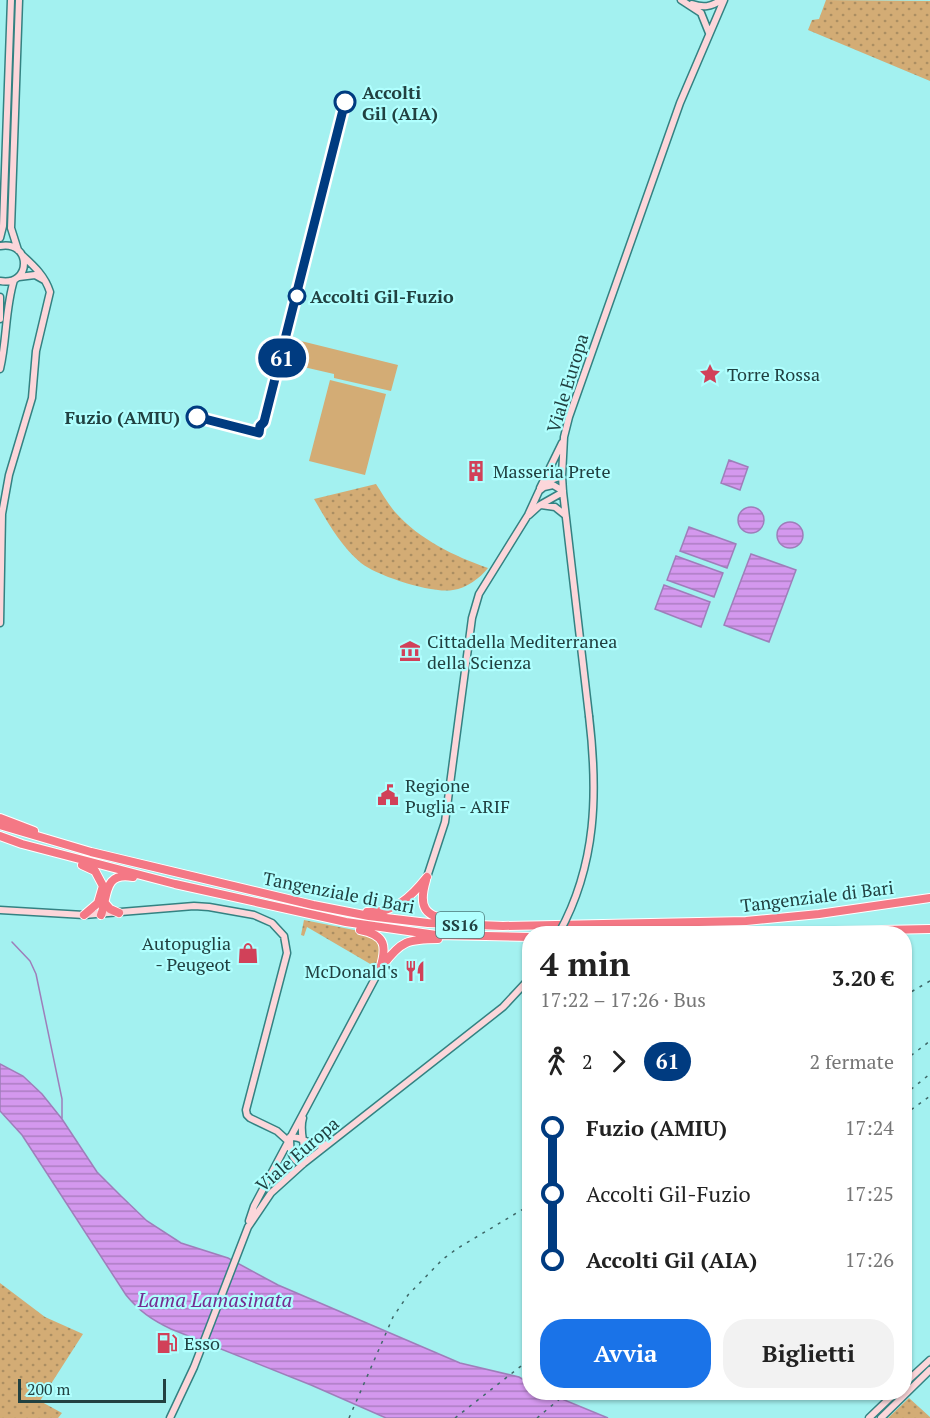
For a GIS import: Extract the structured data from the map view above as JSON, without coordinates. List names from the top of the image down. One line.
{"streets":{"highway":["Tangenziale di Bari","SS16"],"main road":["Viale Europa"]},"water":["Lama Lamasinata"],"places":{"other":["Accolti Gil (AIA)","Accolti Gil-Fuzio","Fuzio (AMIU)"],"place":["Torre Rossa"],"building":["Masseria Prete"],"museum":["Cittadella Mediterranea della Scienza"],"public building":["Regione Puglia - ARIF"],"shop":["Autopuglia - Peugeot"],"restaurant":["McDonald's"],"fuel station":["Esso"]},"lines":["bus line 61"],"scale_bar":"200 m","page":{"on_map":"61","heading":["4 min","17:22 – 17:26 · Bus","3.20 €"],"legs":["2","61","2 fermate"],"list":[{"name":"Fuzio (AMIU)","value":"17:24"},{"name":"Accolti Gil-Fuzio","value":"17:25"},{"name":"Accolti Gil (AIA)","value":"17:26"}],"buttons":["Avvia","Biglietti"],"scale":"200 m"}}
